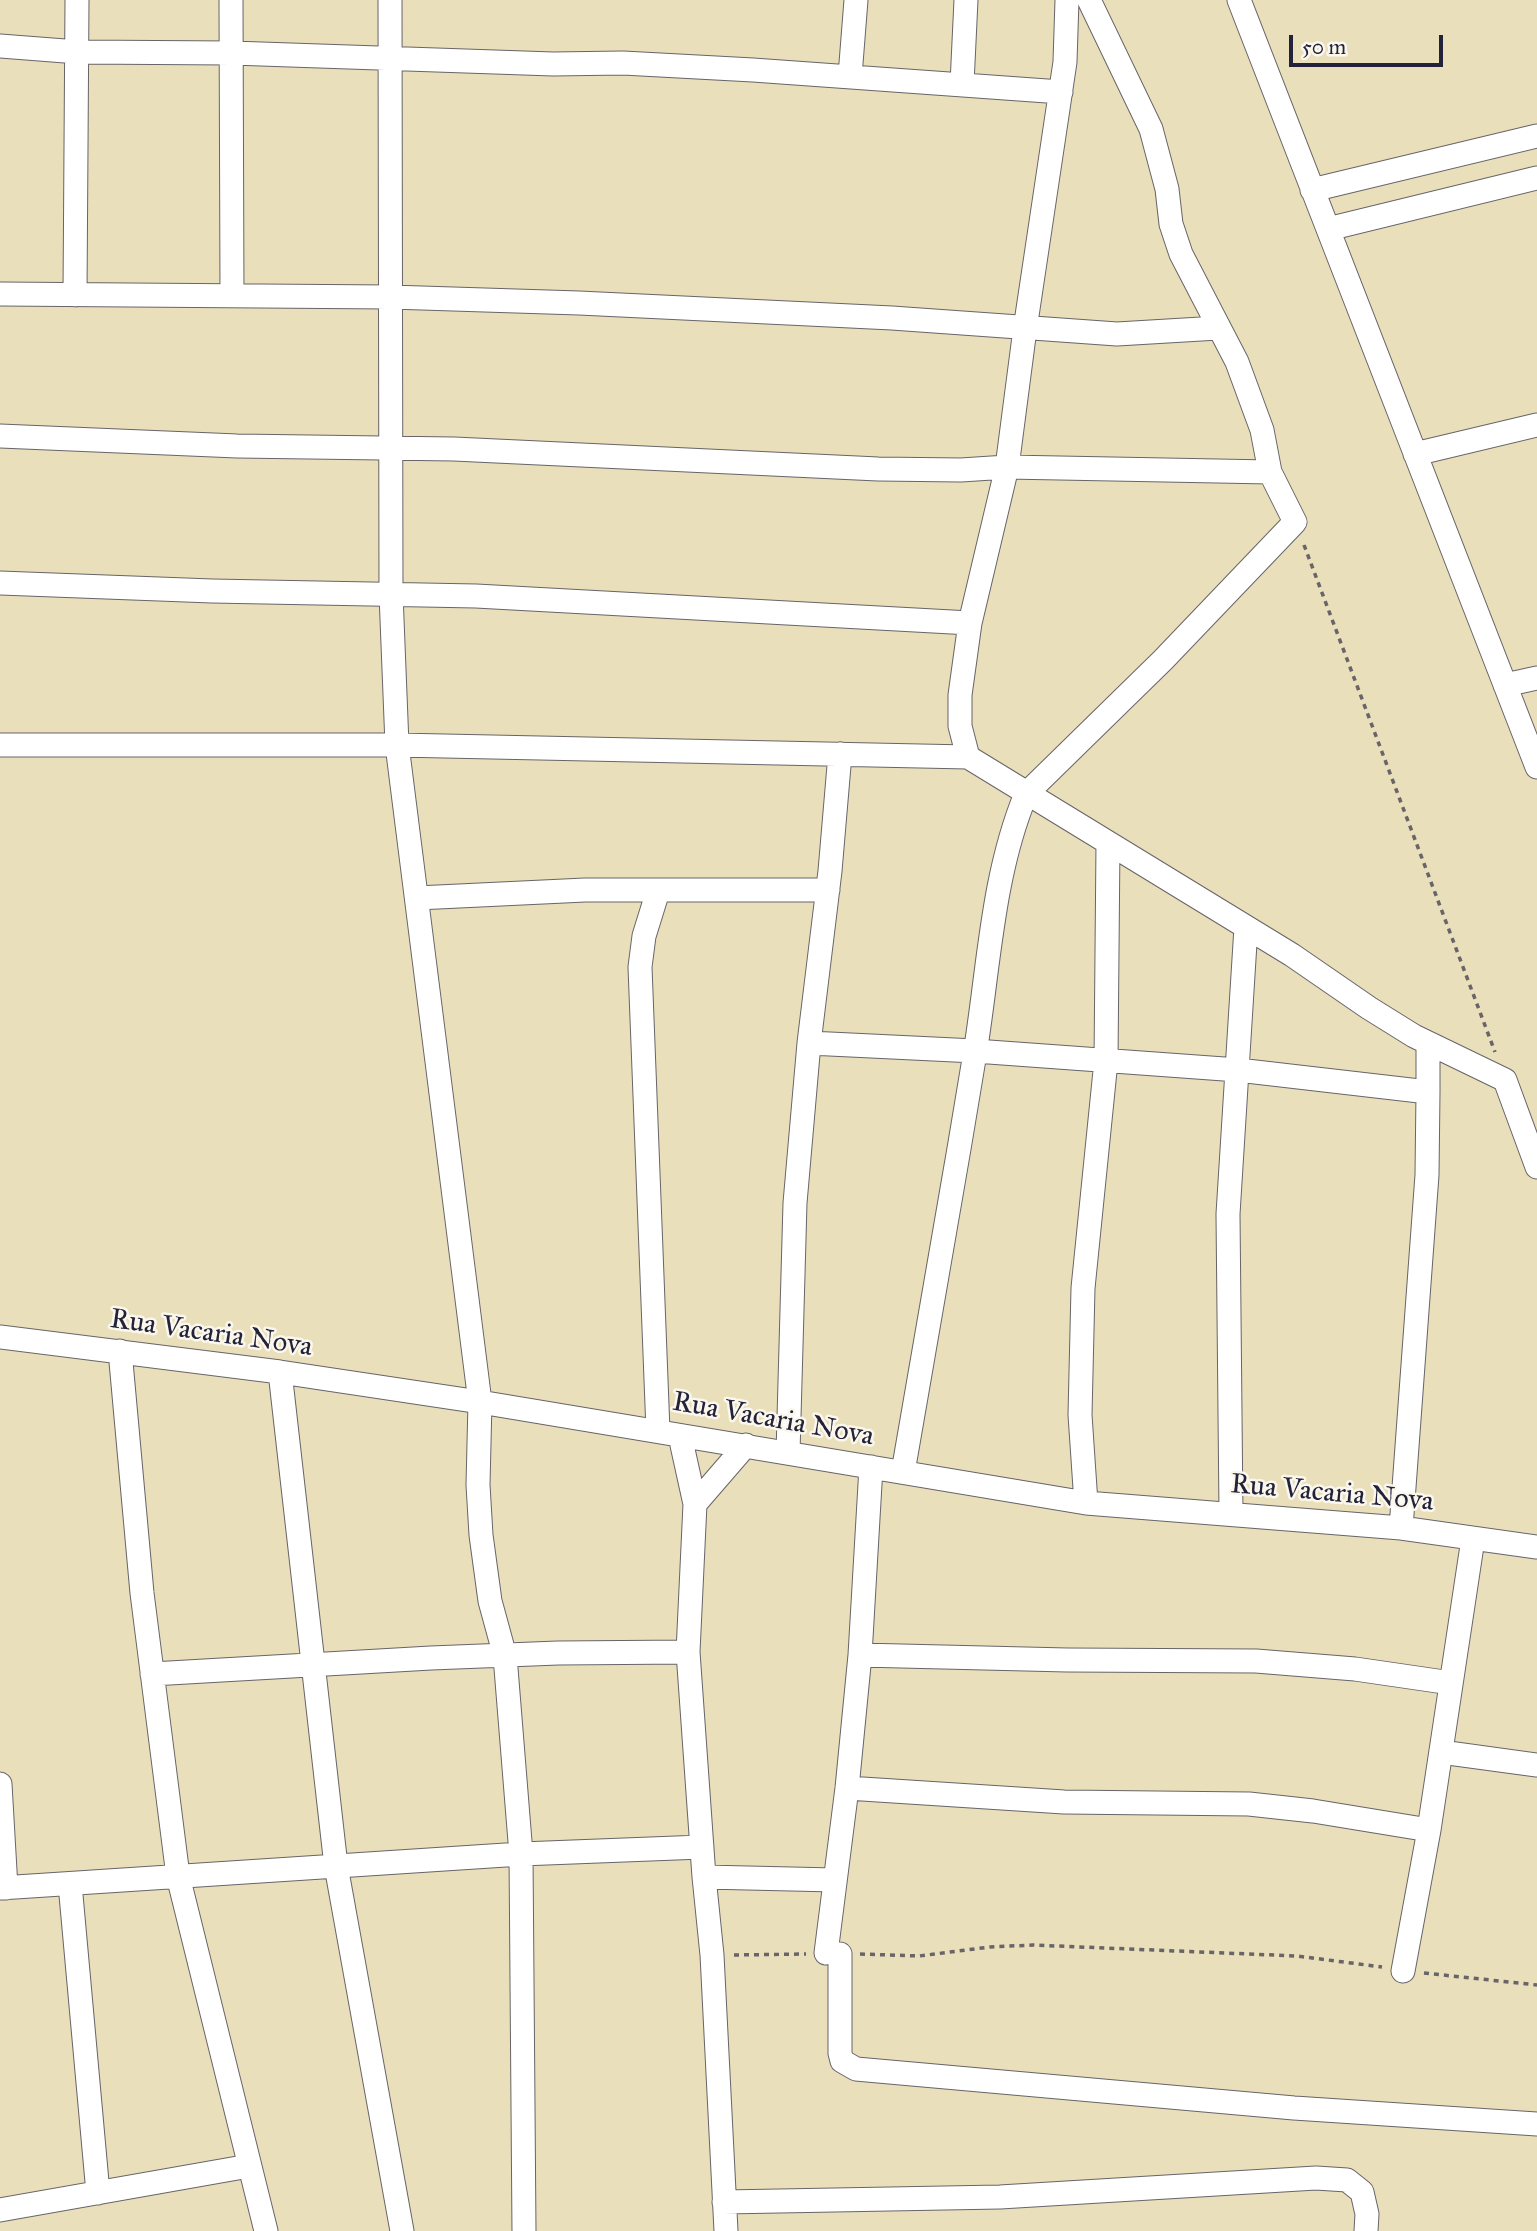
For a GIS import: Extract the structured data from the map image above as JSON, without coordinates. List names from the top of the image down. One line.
{"streets":{"street":["Rua Vacaria Nova"]},"scale_bar":"50 m"}
